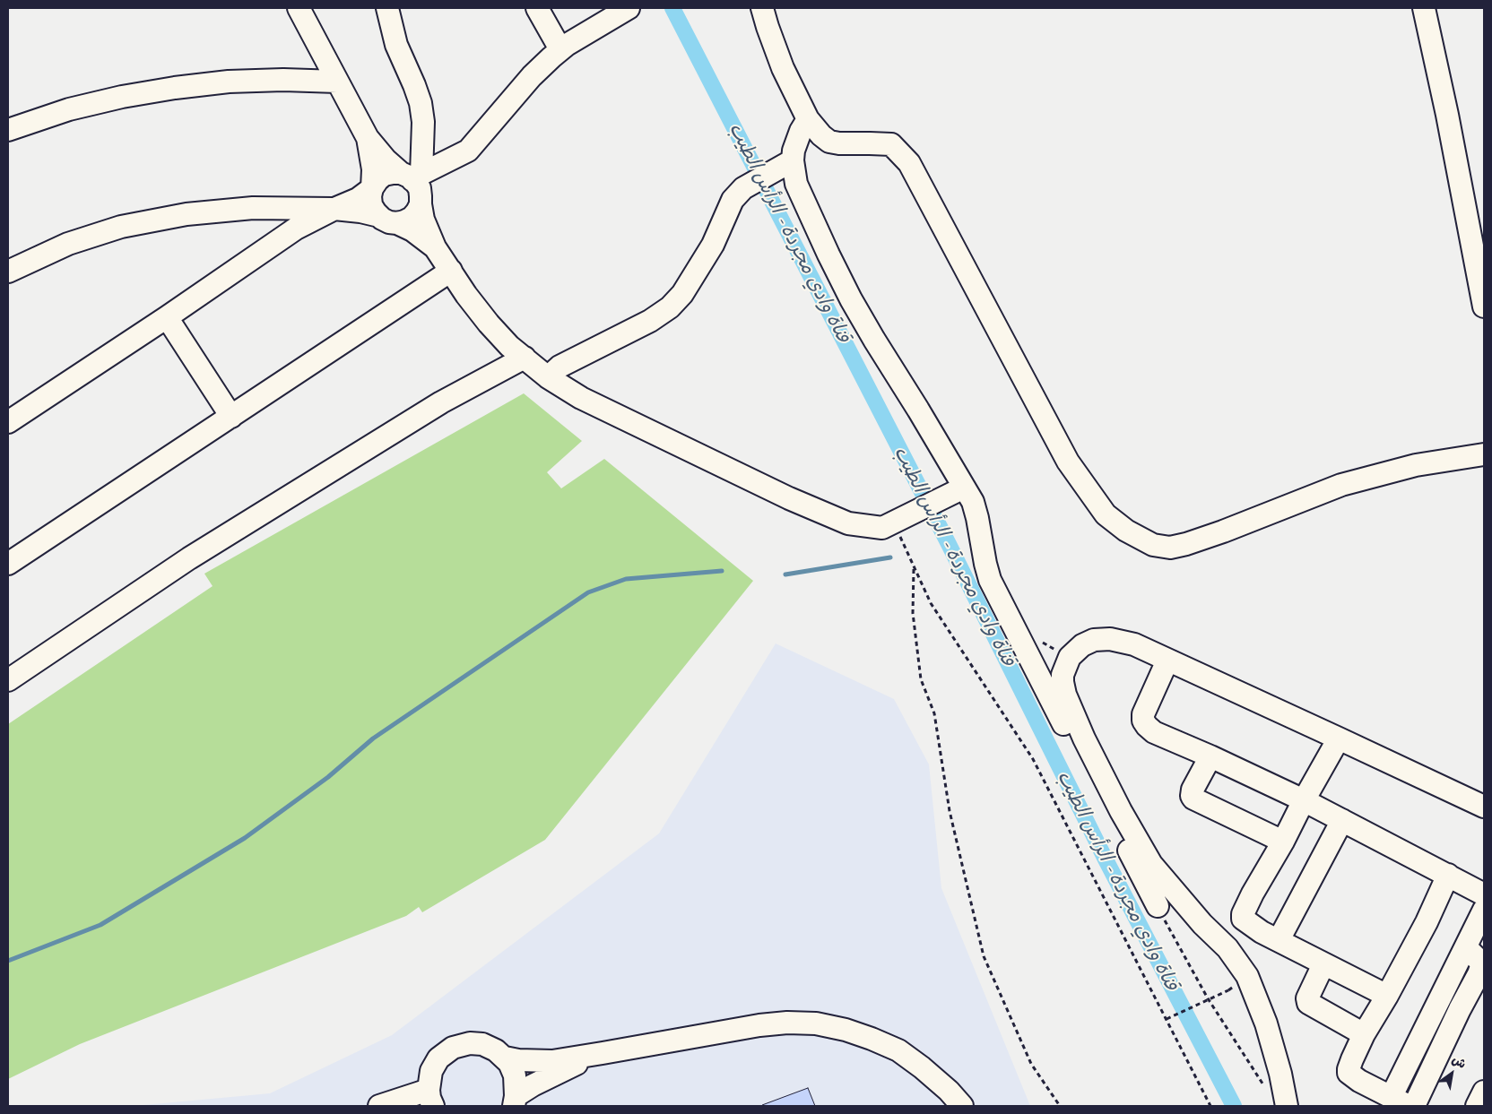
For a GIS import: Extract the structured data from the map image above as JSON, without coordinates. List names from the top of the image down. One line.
{"water":["قناة وادي مجردة - الرأس الطيب"],"north":"top right"}
